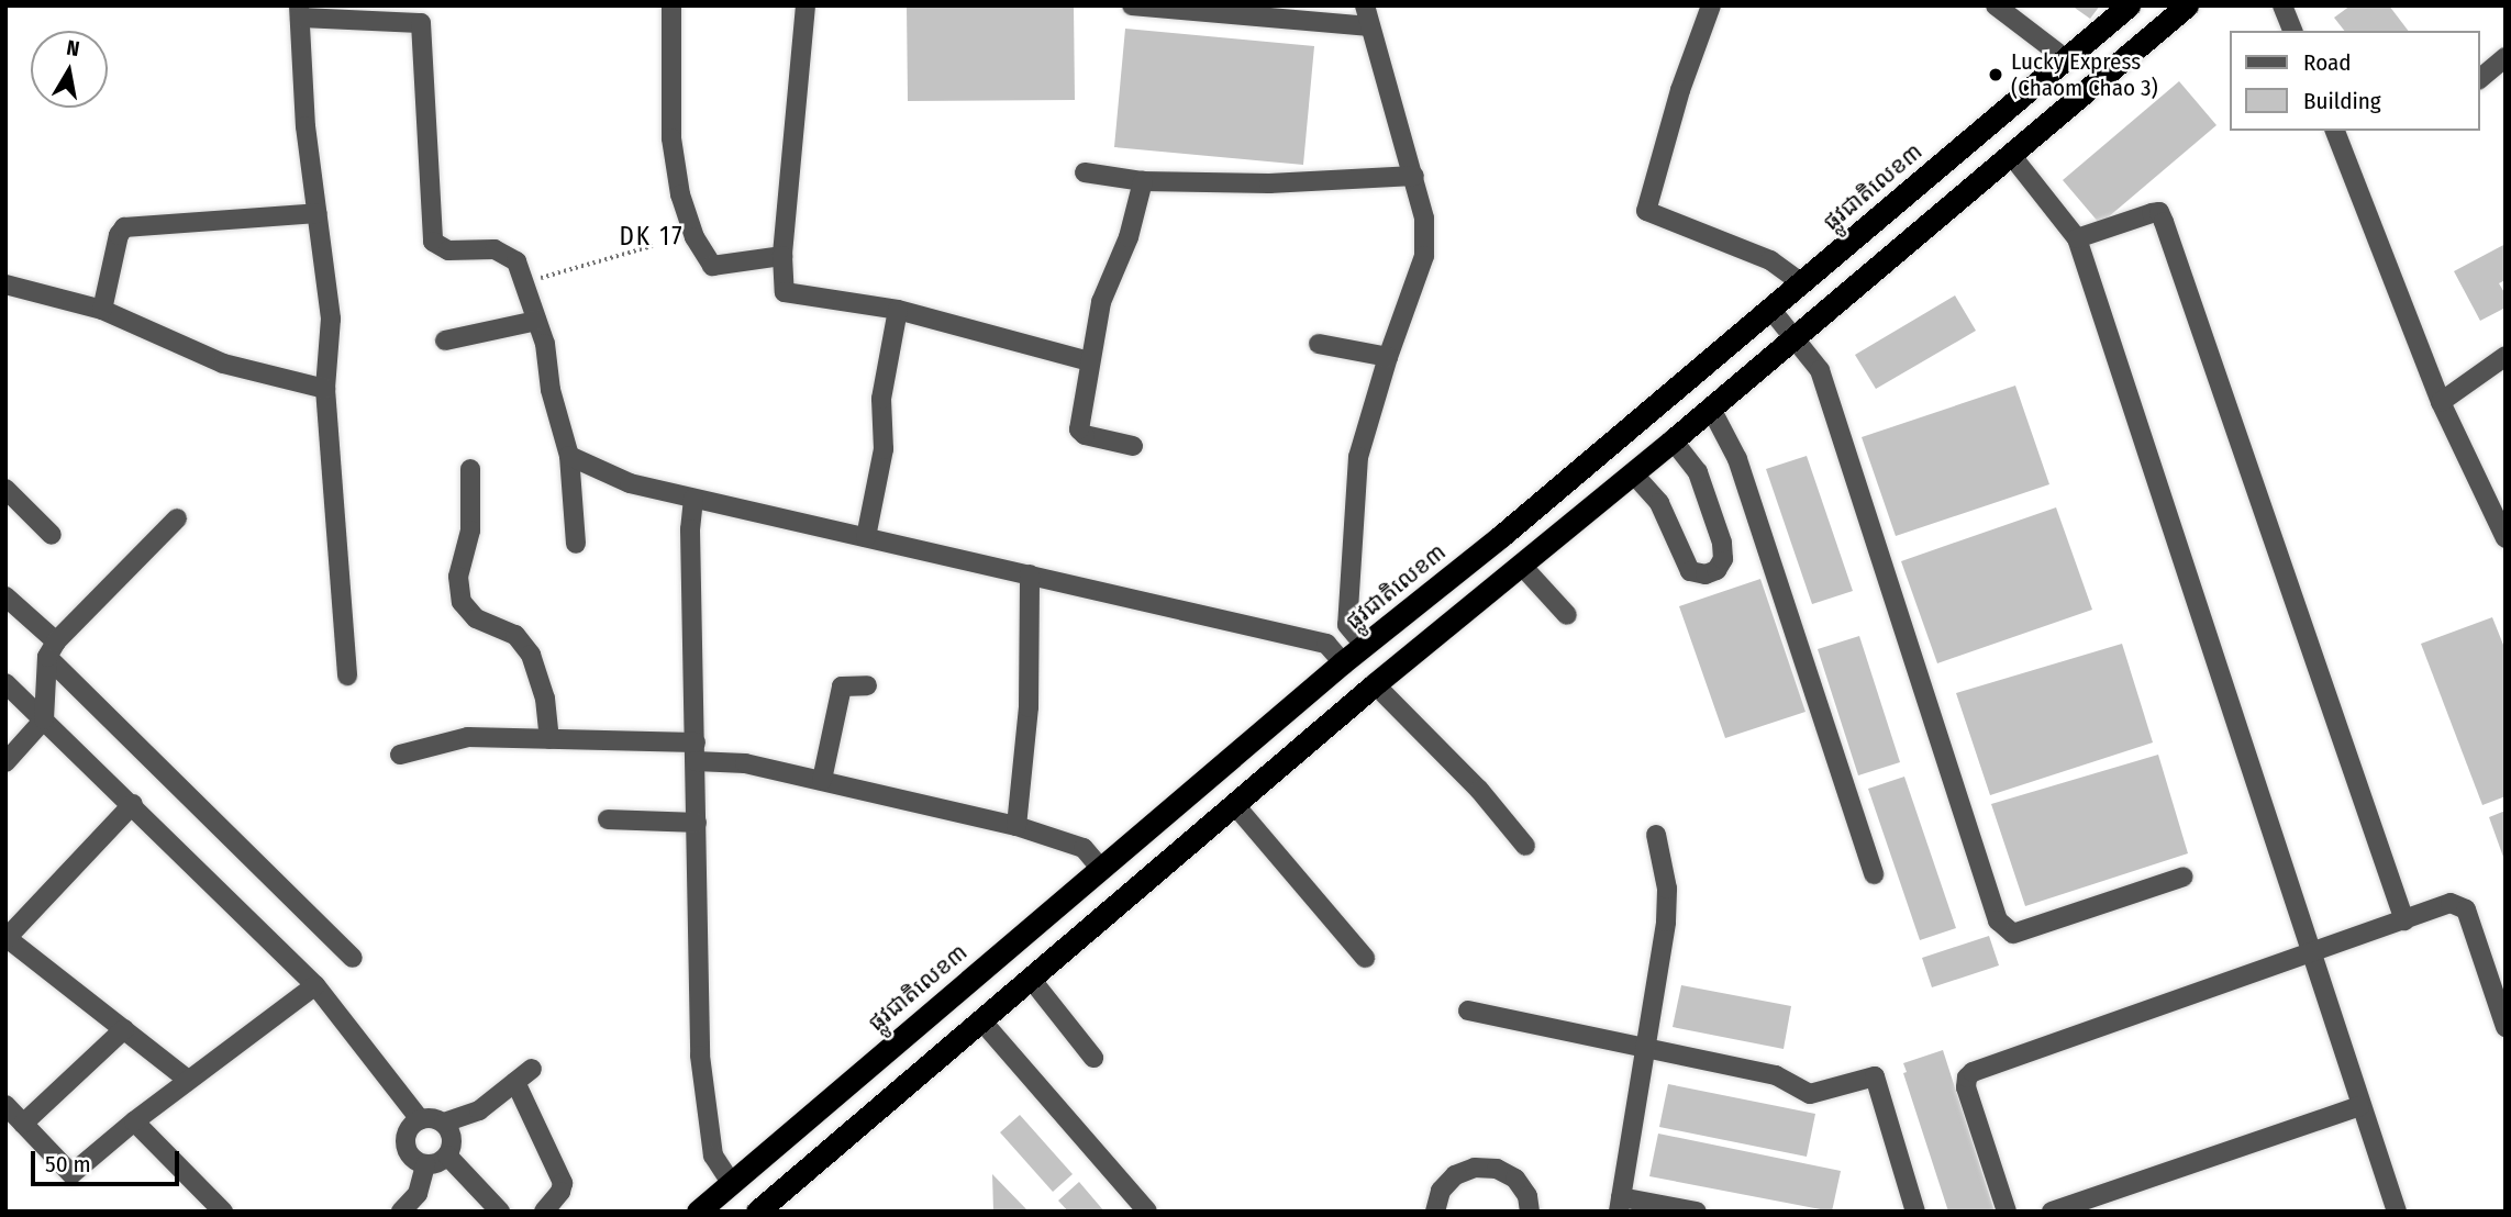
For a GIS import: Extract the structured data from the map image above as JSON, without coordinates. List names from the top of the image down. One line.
{"streets":{"highway":["ផ្លូវជាតិលេខ៣"]},"districts":["DK 17"],"places":["Lucky Express (Chaom Chao 3)"],"legend":["Road","Building"],"scale_bar":"50 m","north":"top"}
